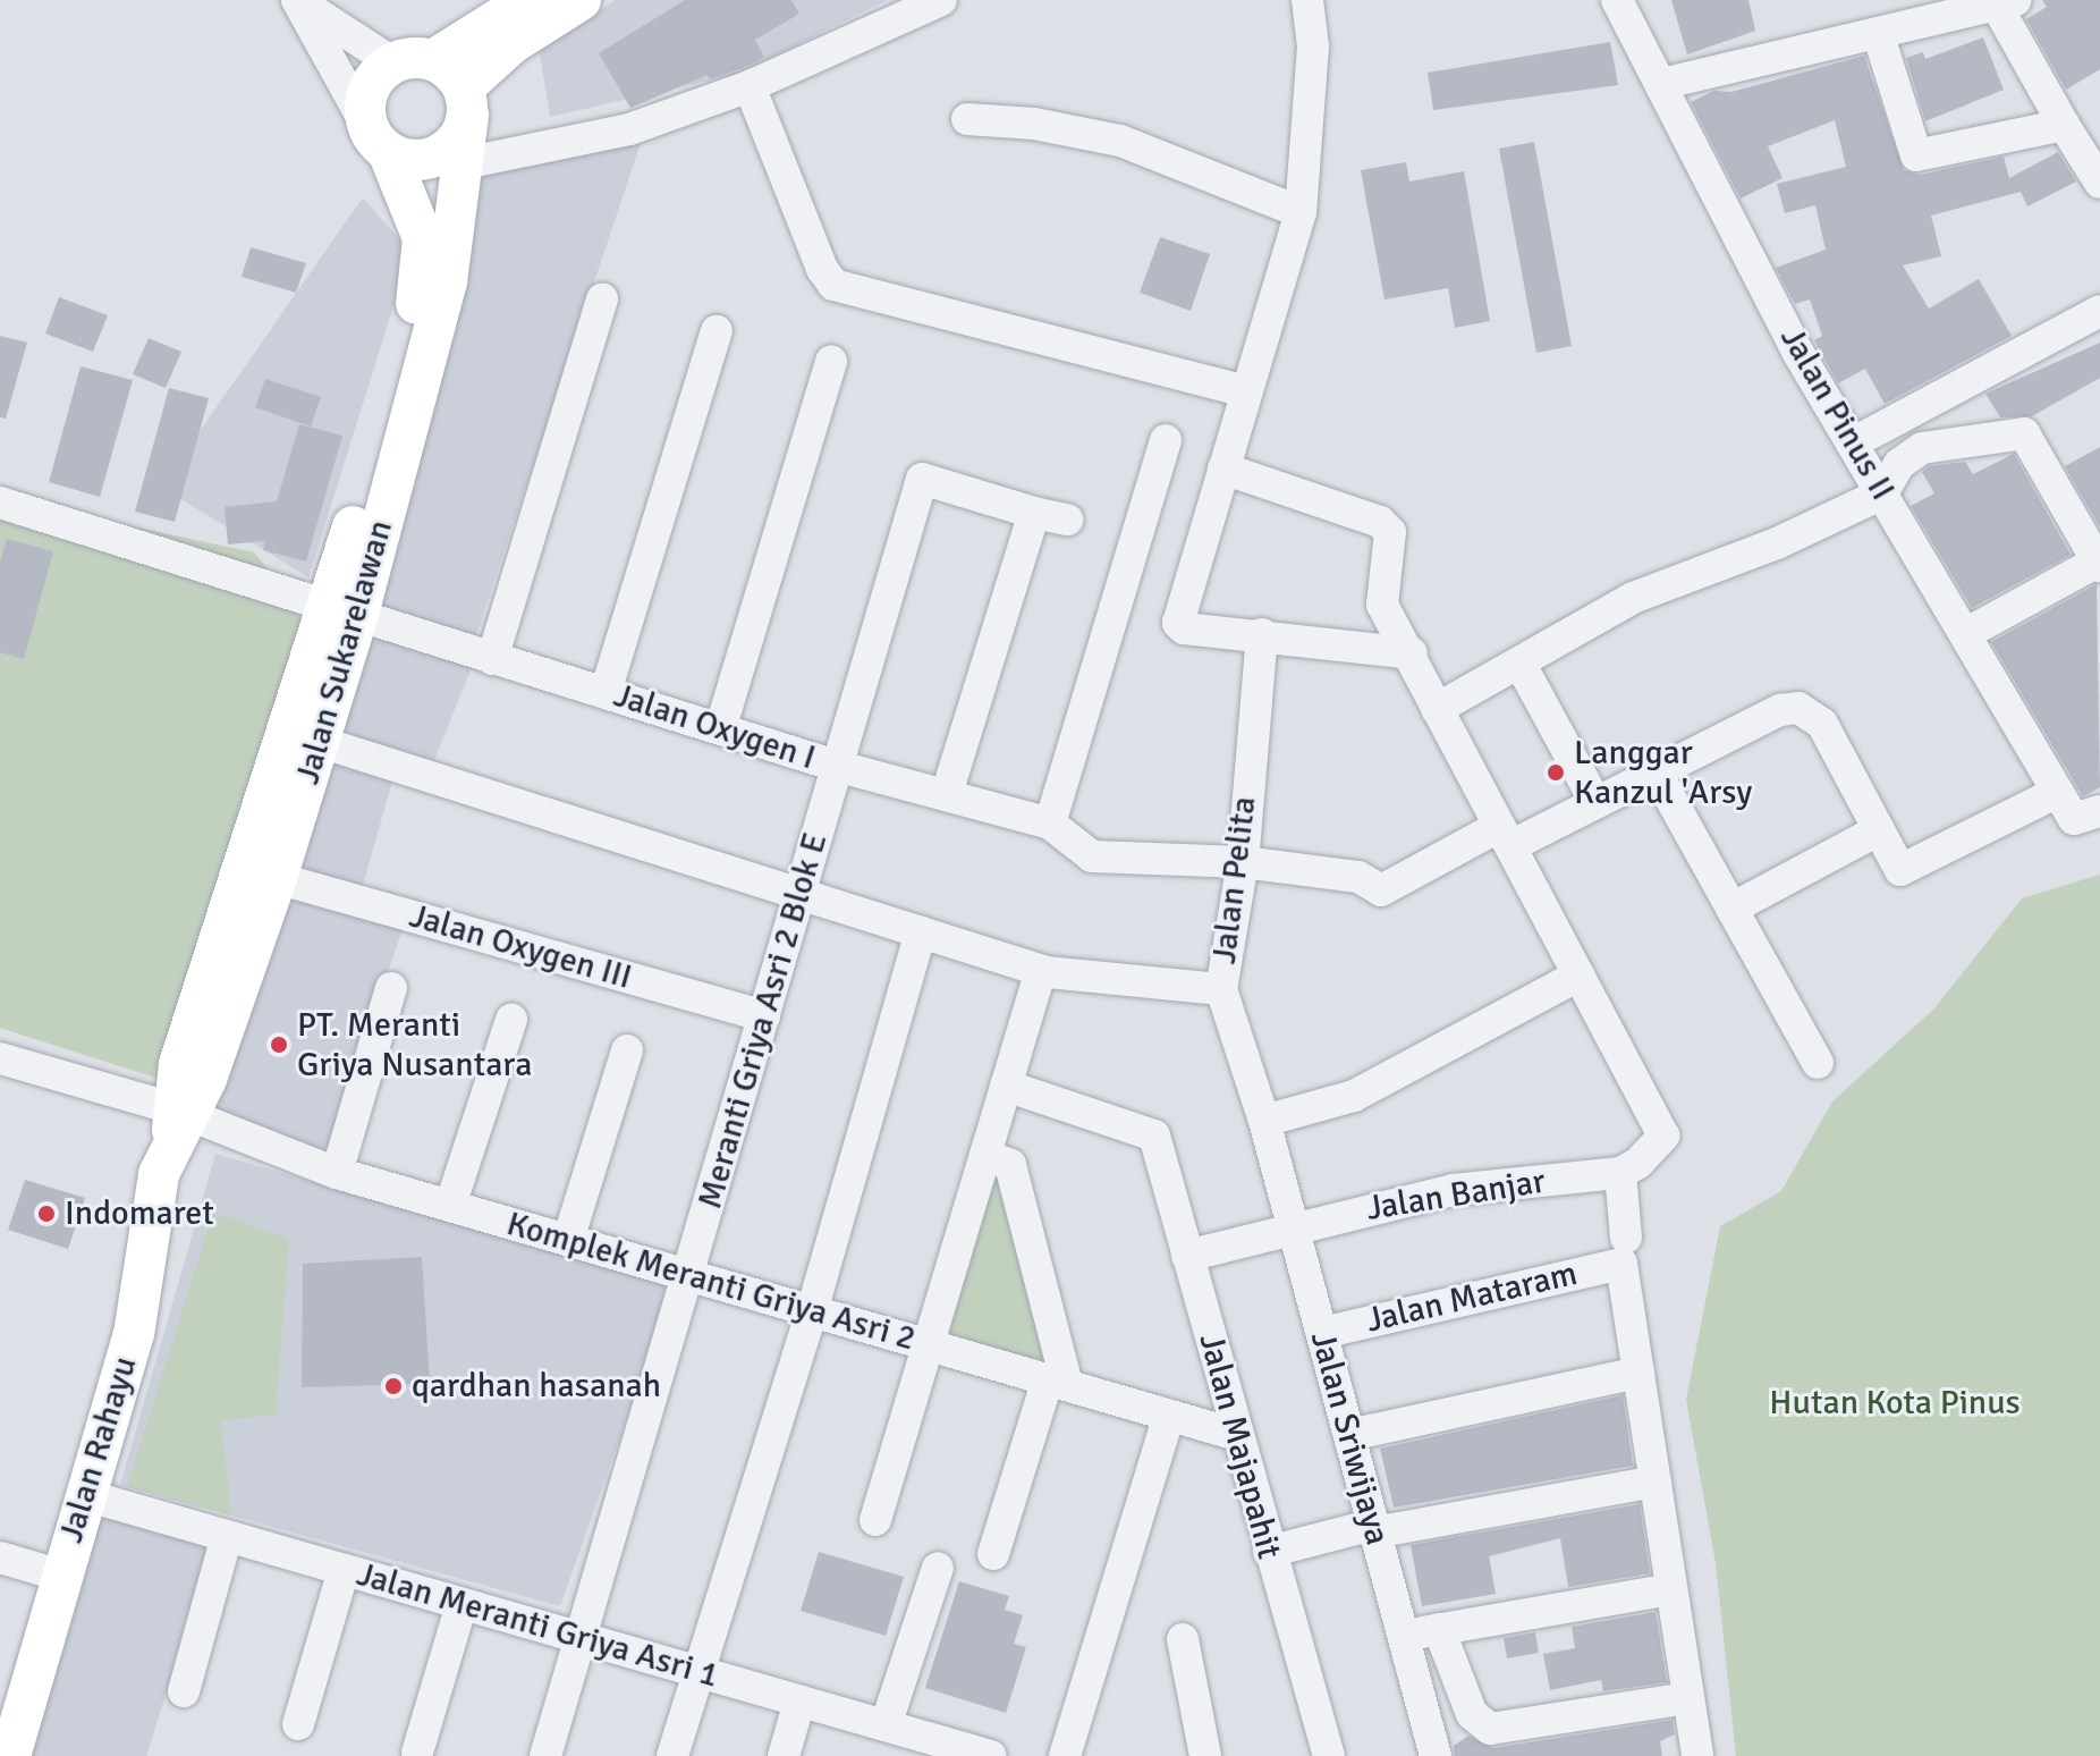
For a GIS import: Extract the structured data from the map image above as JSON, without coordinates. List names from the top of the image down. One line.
{"streets":{"main road":["Jalan Sukarelawan","Jalan Rahayu"],"street":["Jalan Pinus II","Jalan Oxygen I","Jalan Pelita","Jalan Oxygen III","Meranti Griya Asri 2 Blok E","Jalan Banjar","Komplek Meranti Griya Asri 2","Jalan Mataram","Jalan Sriwijaya","Jalan Majapahit","Jalan Meranti Griya Asri 1"]},"crossings":[["Jalan Sukarelawan","Jalan Oxygen I"],["Jalan Sukarelawan","Jalan Oxygen III"],["Jalan Sukarelawan","Komplek Meranti Griya Asri 2"],["Jalan Sukarelawan","Jalan Rahayu"],["Jalan Oxygen I","Jalan Pelita"],["Jalan Oxygen I","Meranti Griya Asri 2 Blok E"],["Jalan Pelita","Jalan Sriwijaya"],["Jalan Oxygen III","Meranti Griya Asri 2 Blok E"],["Meranti Griya Asri 2 Blok E","Komplek Meranti Griya Asri 2"],["Meranti Griya Asri 2 Blok E","Jalan Meranti Griya Asri 1"],["Jalan Banjar","Jalan Sriwijaya"],["Jalan Banjar","Jalan Majapahit"],["Komplek Meranti Griya Asri 2","Jalan Majapahit"],["Komplek Meranti Griya Asri 2","Jalan Rahayu"],["Jalan Mataram","Jalan Sriwijaya"],["Jalan Rahayu","Jalan Meranti Griya Asri 1"]],"parks":["Hutan Kota Pinus"],"places":["Langgar Kanzul 'Arsy","PT. Meranti Griya Nusantara","Indomaret","qardhan hasanah"]}
